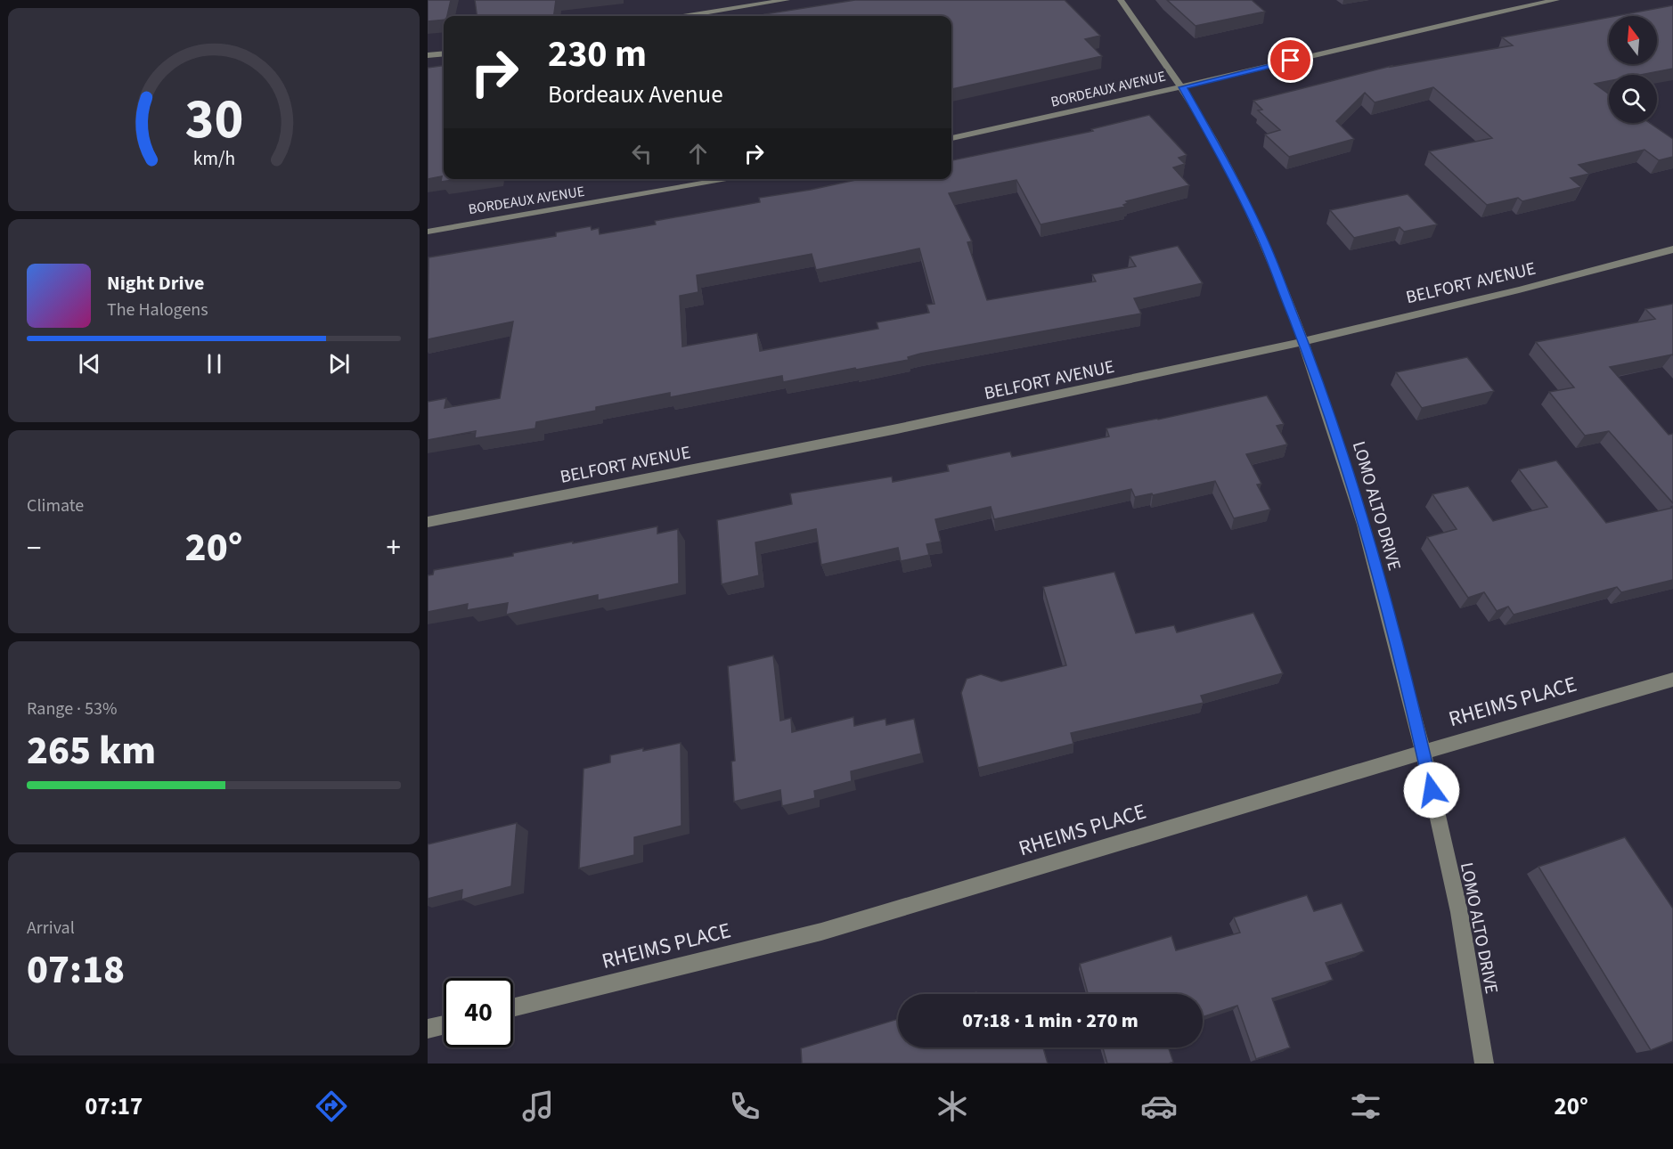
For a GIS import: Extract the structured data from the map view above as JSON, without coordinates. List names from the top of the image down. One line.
{"streets":{"street":["BORDEAUX AVENUE","BELFORT AVENUE","LOMO ALTO DRIVE","RHEIMS PLACE"]},"crossings":[["BORDEAUX AVENUE","LOMO ALTO DRIVE"],["BELFORT AVENUE","LOMO ALTO DRIVE"],["LOMO ALTO DRIVE","RHEIMS PLACE"]],"north":"top","page":{"turn":["230 m","Bordeaux Avenue"],"song":["Night Drive","The Halogens"],"tile":["Climate",["Range · 53%","265 km"],["Arrival","07:18"]],"heat":["−","20°","+"],"limit":"40","trip":"07:18 · 1 min · 270 m","tabs":["07:17","20°"],"gauge":["30","km/h"]}}
